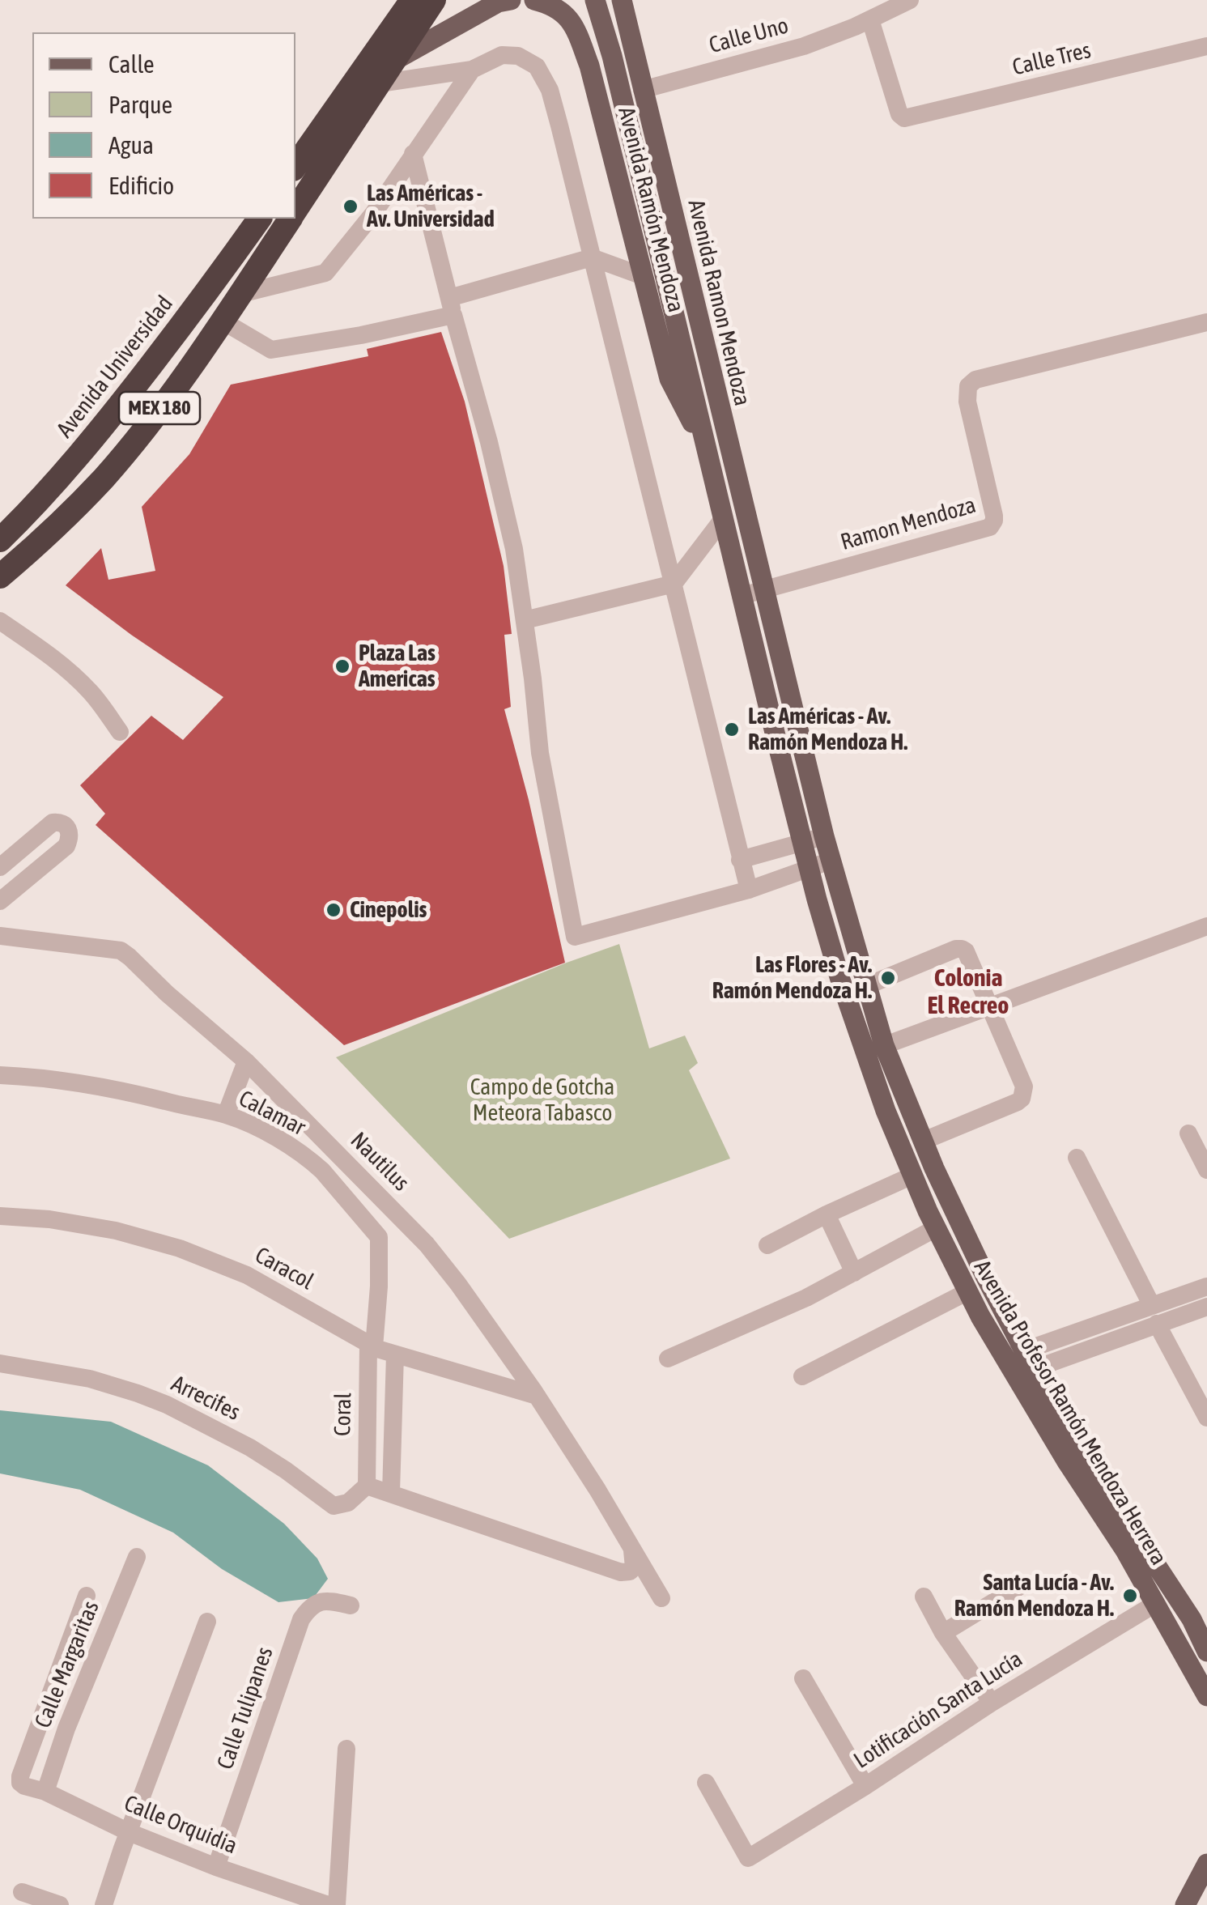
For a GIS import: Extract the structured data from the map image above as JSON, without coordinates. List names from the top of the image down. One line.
{"streets":{"highway":["Avenida Universidad","MEX 180"],"main road":["Avenida Ramón Mendoza","Avenida Ramon Mendoza","Avenida Profesor Ramón Mendoza Herrera"],"street":["Calle Uno","Calle Tres","Ramon Mendoza","Calamar","Nautilus","Caracol","Arrecifes","Coral","Calle Margaritas","Calle Tulipanes","Lotificación Santa Lucía","Calle Orquidia"]},"crossings":[["Calle Uno","Calle Tres"],["Calle Uno","Avenida Ramon Mendoza"],["Avenida Ramón Mendoza","Avenida Profesor Ramón Mendoza Herrera"],["Avenida Ramon Mendoza","Ramon Mendoza"],["Avenida Ramon Mendoza","Avenida Profesor Ramón Mendoza Herrera"],["Ramon Mendoza","Avenida Profesor Ramón Mendoza Herrera"],["Calamar","Caracol"],["Calamar","Coral"],["Nautilus","Caracol"],["Caracol","Coral"],["Arrecifes","Coral"],["Avenida Profesor Ramón Mendoza Herrera","Lotificación Santa Lucía"],["Calle Margaritas","Calle Orquidia"],["Calle Tulipanes","Calle Orquidia"]],"districts":["Colonia El Recreo"],"parks":["Campo de Gotcha Meteora Tabasco"],"places":["Las Américas - Av. Universidad","Plaza Las Americas","Las Américas - Av. Ramón Mendoza H.","Cinepolis","Las Flores - Av. Ramón Mendoza H.","Santa Lucía - Av. Ramón Mendoza H."],"legend":["Calle","Parque","Agua","Edificio"]}
